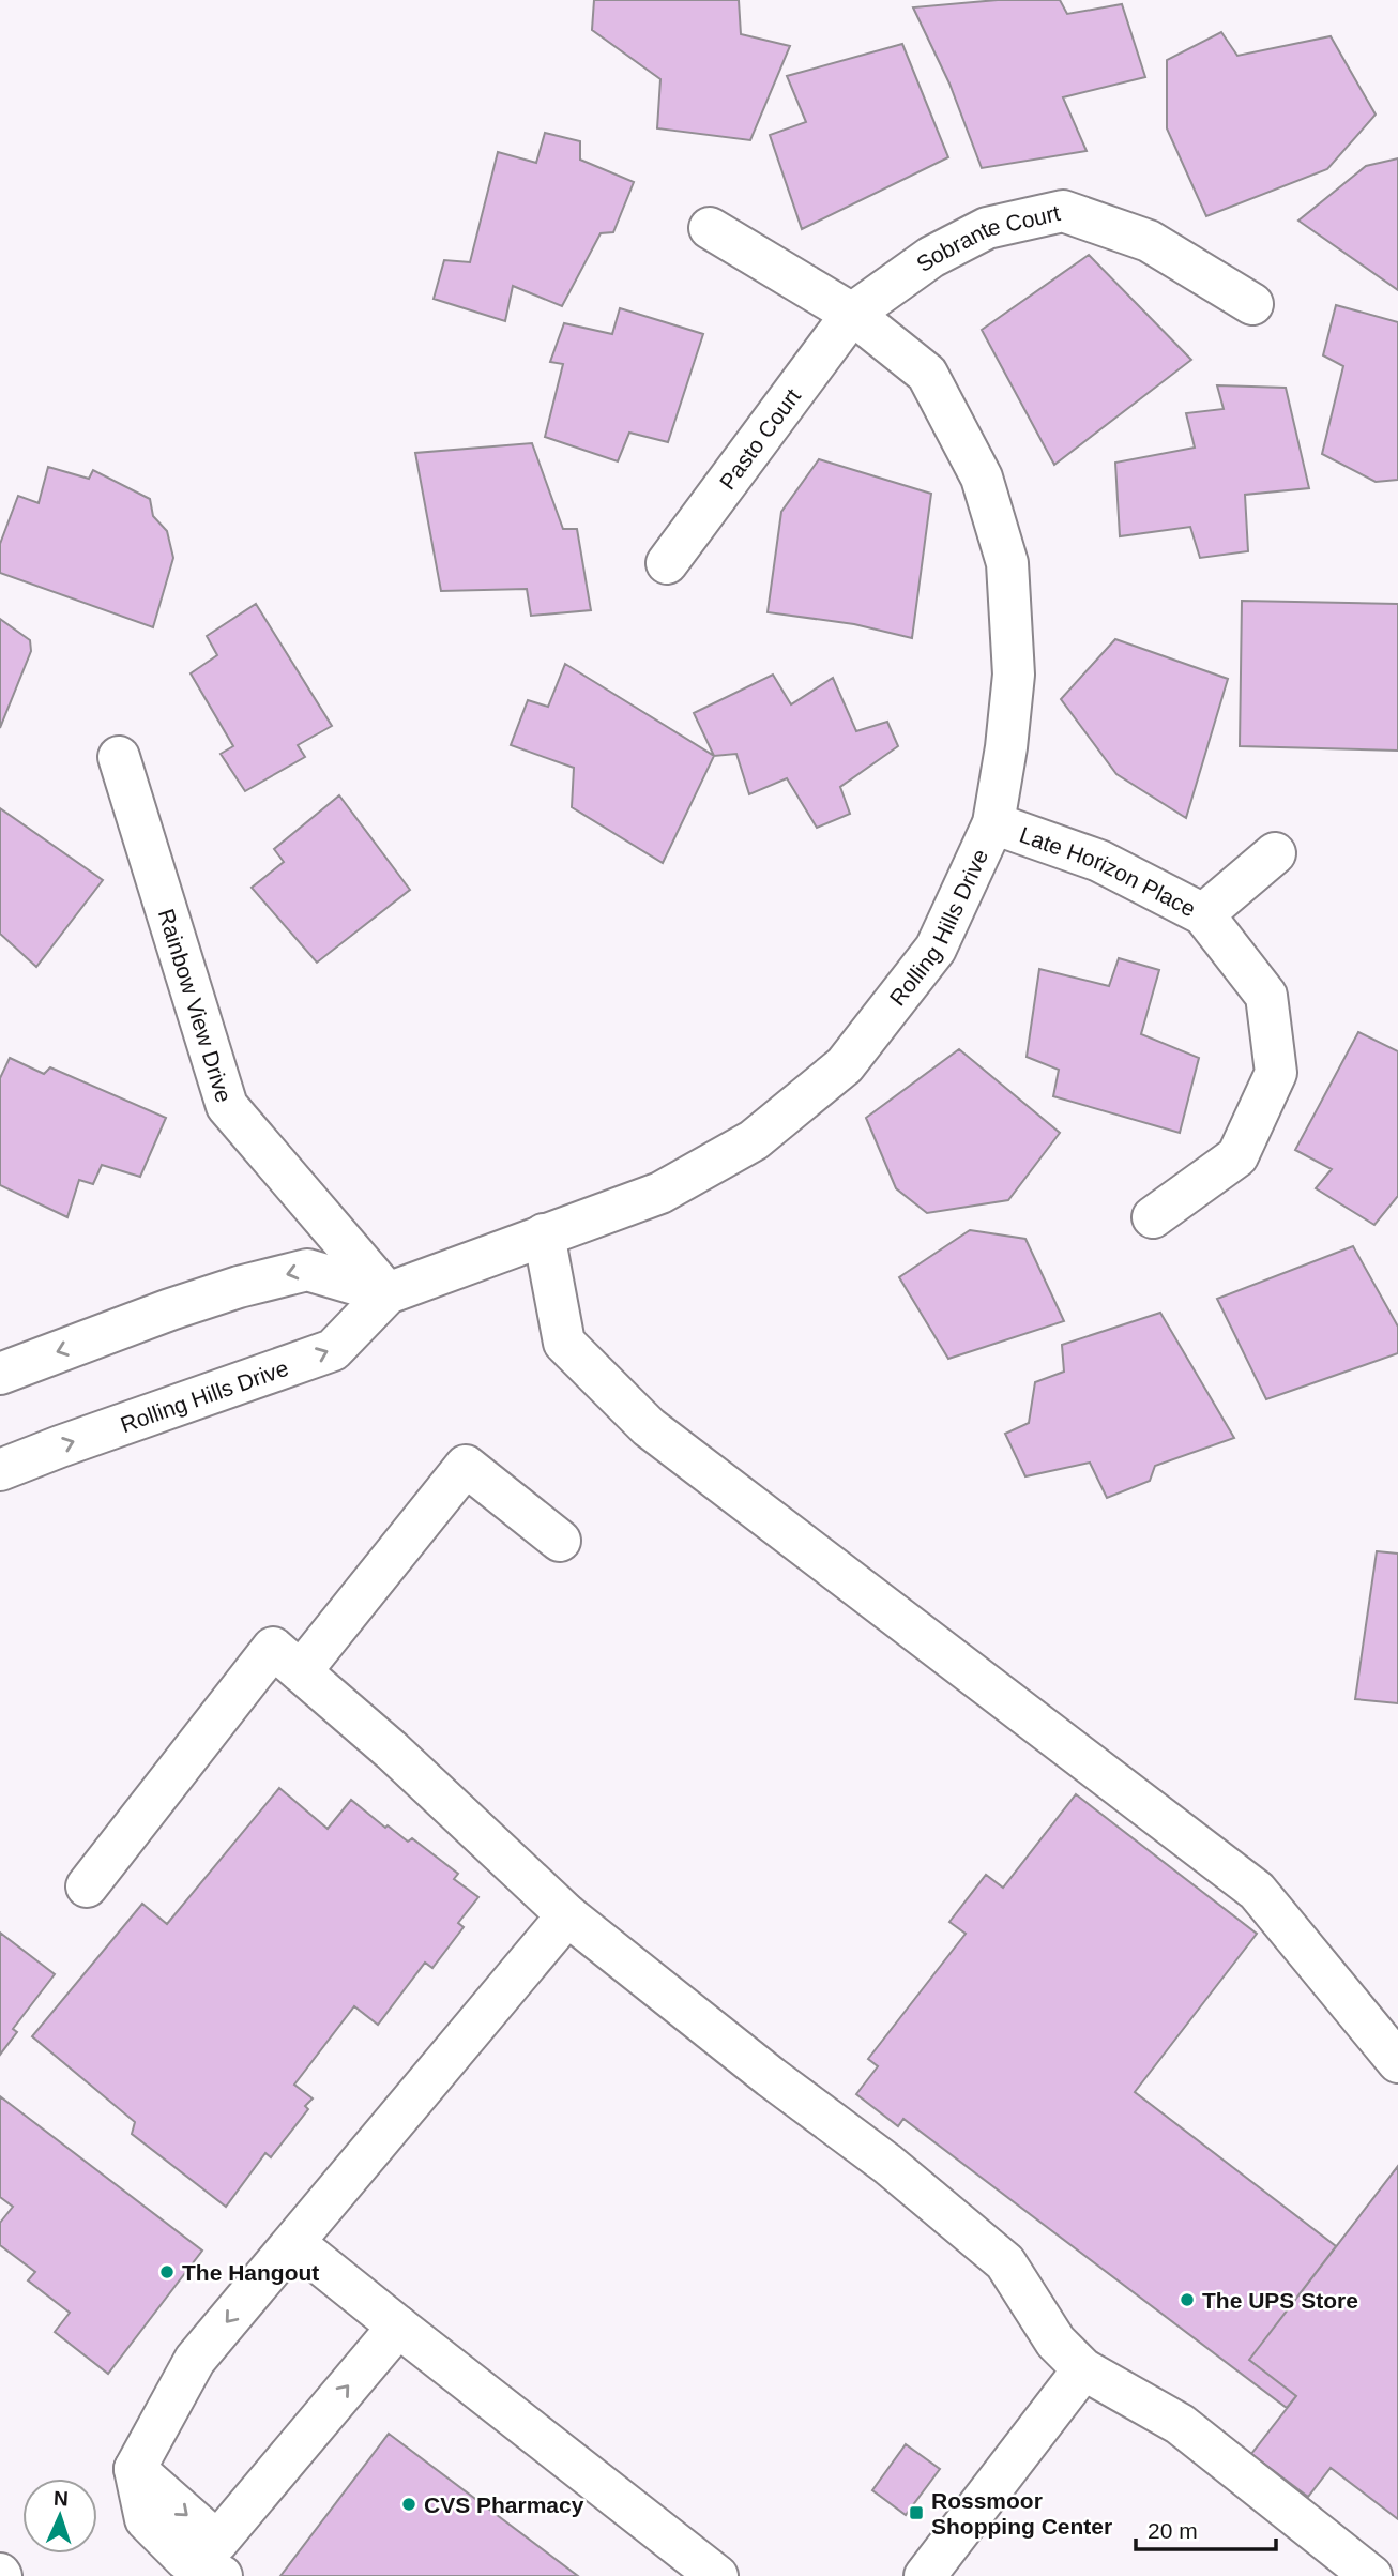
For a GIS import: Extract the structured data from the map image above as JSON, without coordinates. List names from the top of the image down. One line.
{"streets":{"street":["Sobrante Court","Pasto Court","Late Horizon Place","Rolling Hills Drive","Rainbow View Drive"]},"crossings":[["Sobrante Court","Pasto Court"],["Sobrante Court","Rolling Hills Drive"],["Pasto Court","Rolling Hills Drive"],["Late Horizon Place","Rolling Hills Drive"],["Rolling Hills Drive","Rainbow View Drive"]],"places":{"other":["The Hangout","The UPS Store","CVS Pharmacy"],"transit":["Rossmoor Shopping Center"]},"scale_bar":"20 m","north":"top"}
